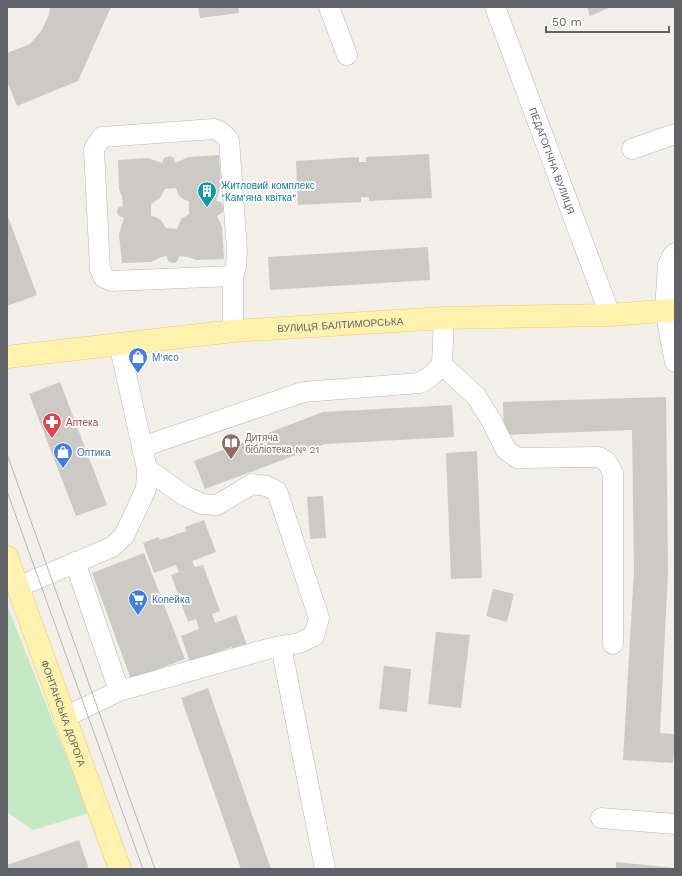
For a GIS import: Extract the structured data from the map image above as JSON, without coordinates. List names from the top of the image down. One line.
{"streets":{"main road":["ВУЛИЦЯ БАЛТИМОРСЬКА","ФОНТАНСЬКА ДОРОГА"],"street":["ПЕДАГОГІЧНА ВУЛИЦЯ"]},"crossings":[["ПЕДАГОГІЧНА ВУЛИЦЯ","ВУЛИЦЯ БАЛТИМОРСЬКА"]],"places":{"building":["Житловий комплекс \"Кам'яна квітка\""],"shop":["М'ясо","Оптика"],"pharmacy":["Аптека"],"library":["Дитяча бібліотека № 21"],"supermarket":["Копейка"]},"scale_bar":"50 m"}
